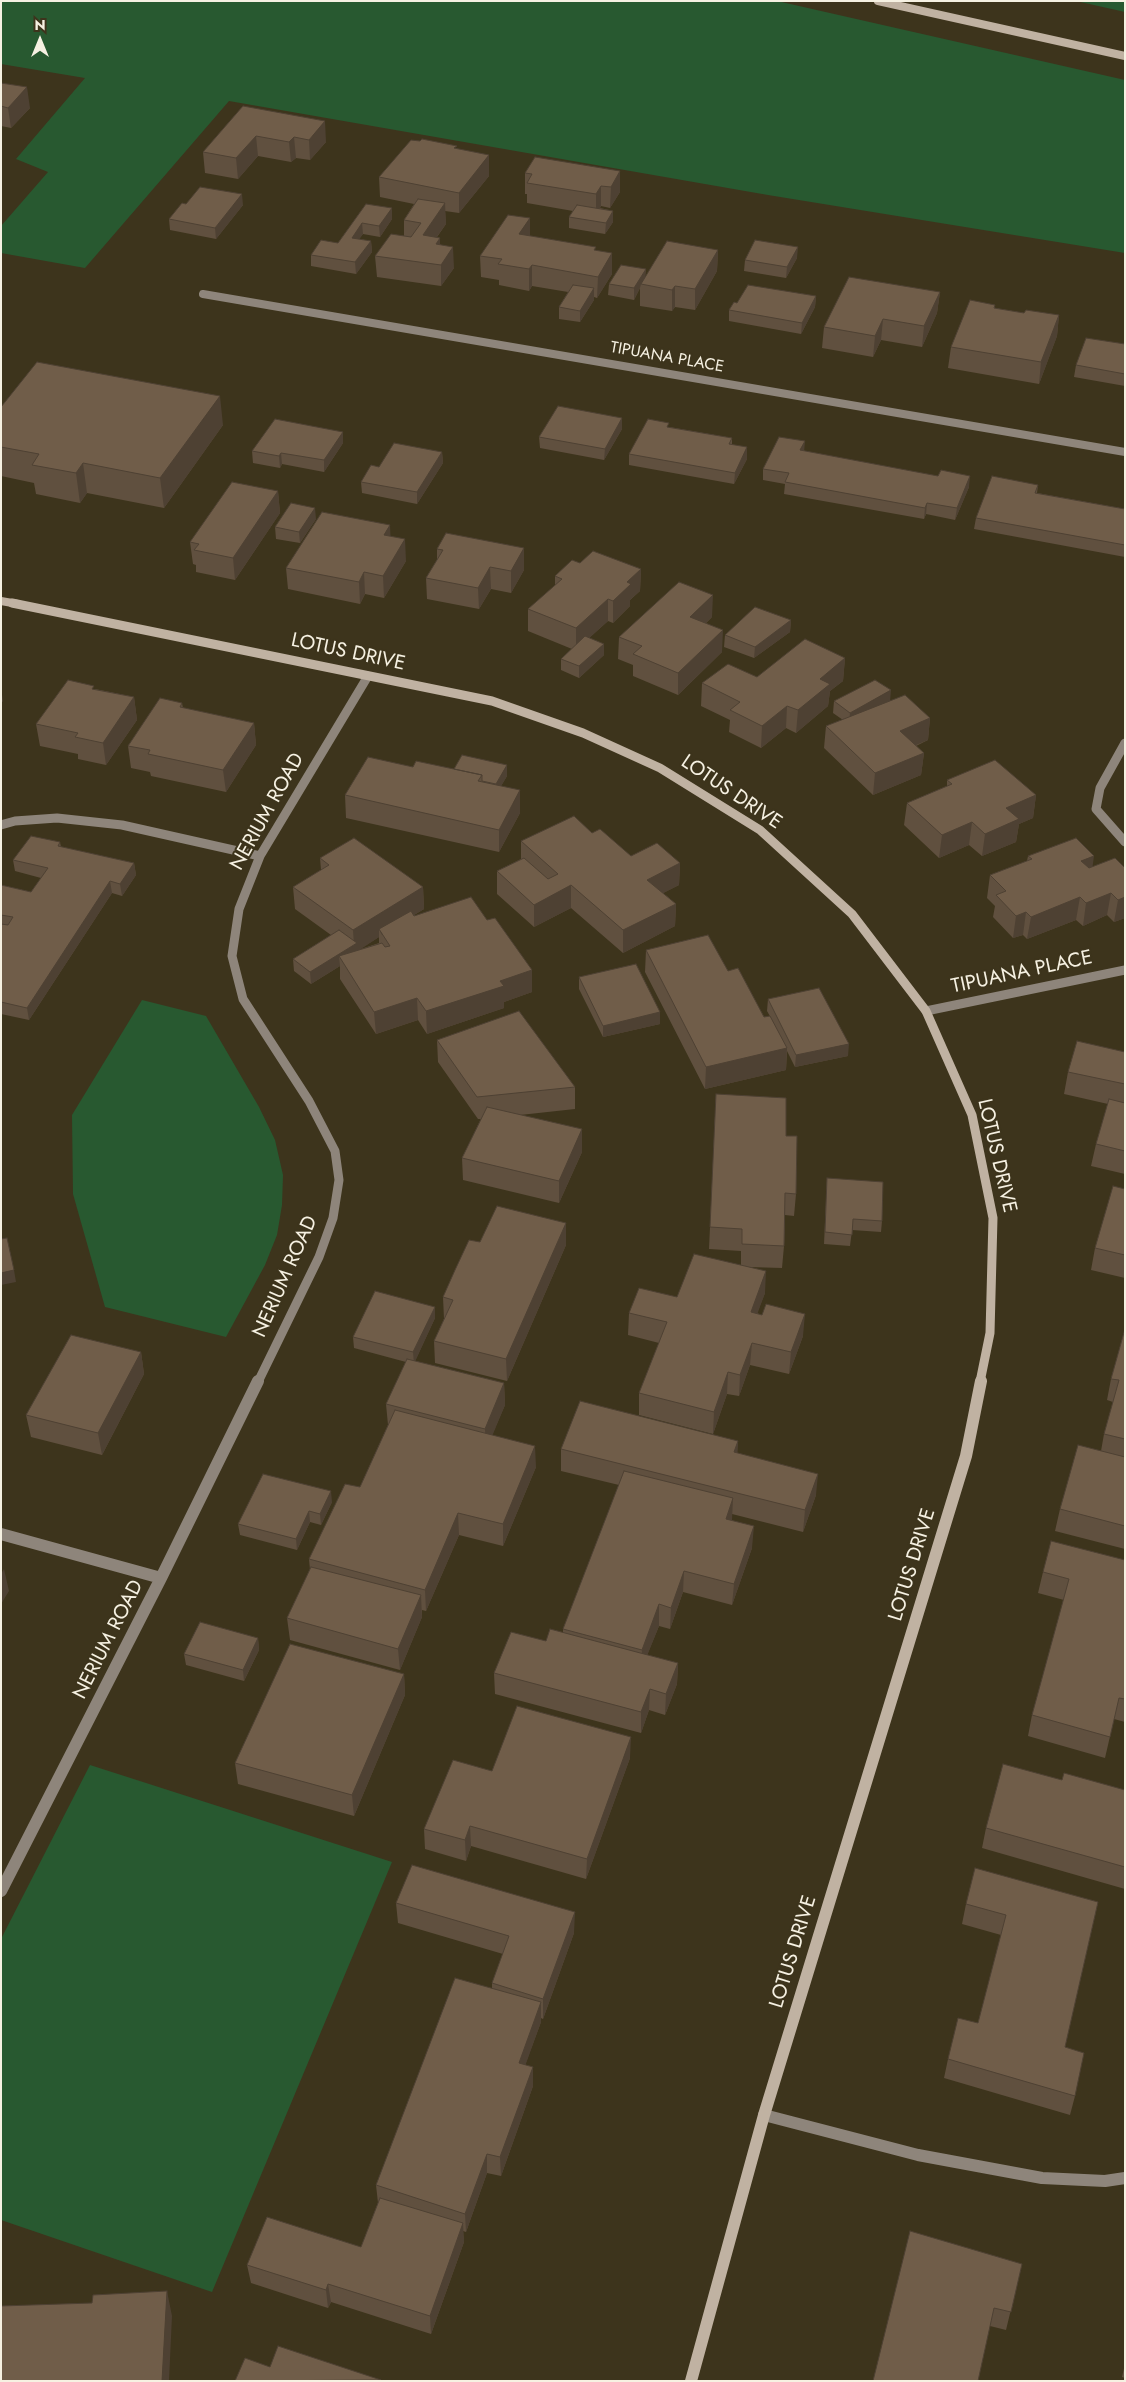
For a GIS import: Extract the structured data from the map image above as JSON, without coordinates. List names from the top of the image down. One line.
{"streets":{"street":["TIPUANA PLACE","LOTUS DRIVE","NERIUM ROAD"]},"crossings":[["TIPUANA PLACE","LOTUS DRIVE"],["LOTUS DRIVE","NERIUM ROAD"]],"north":"top"}
